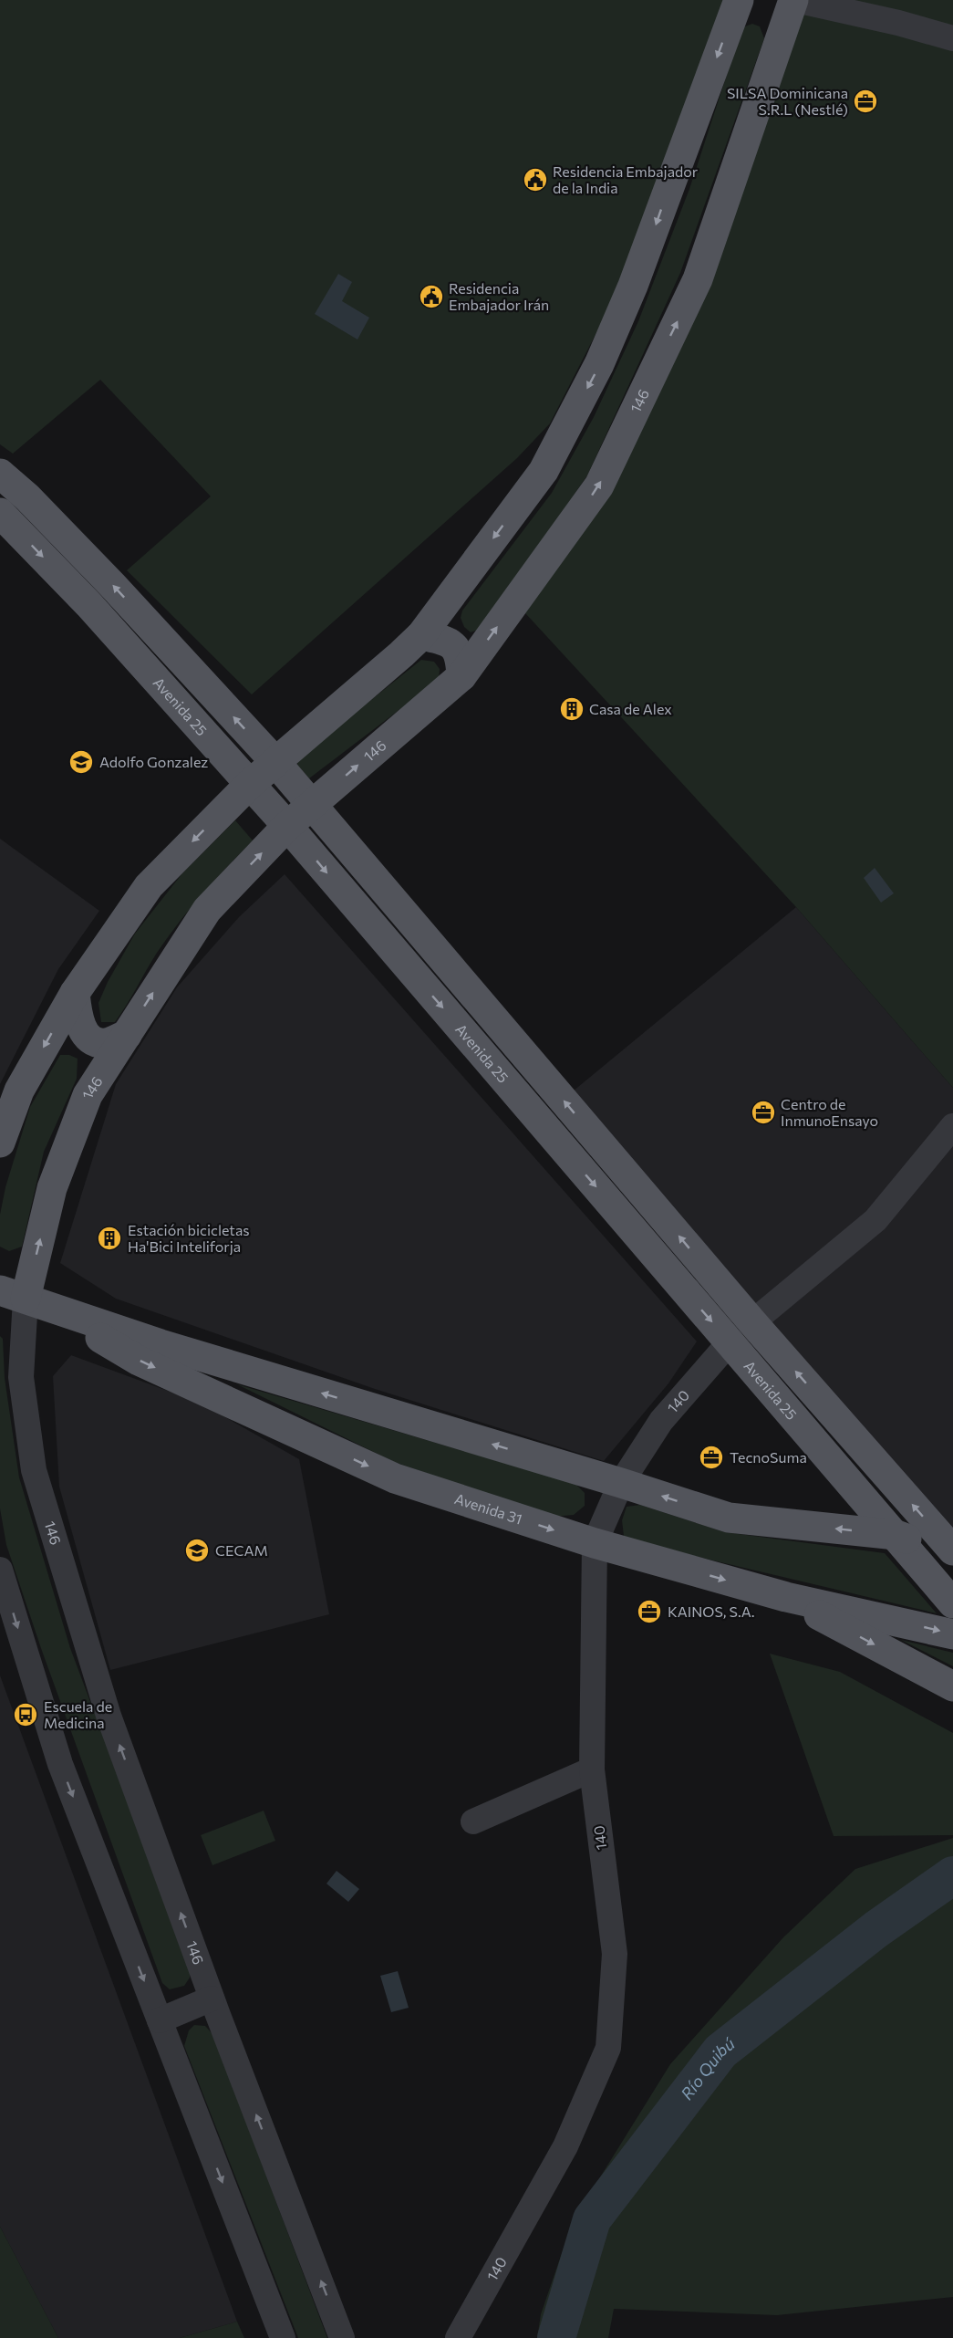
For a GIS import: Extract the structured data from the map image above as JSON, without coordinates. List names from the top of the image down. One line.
{"streets":{"main road":["146","Avenida 25","Avenida 31"],"street":["140"]},"crossings":[["146","Avenida 25"],["146","Avenida 31"],["Avenida 25","140"],["140","Avenida 31"]],"water":["Río Quibú"],"places":{"office":["SILSA Dominicana S.R.L (Nestlé)","Centro de InmunoEnsayo","TecnoSuma","KAINOS, S.A."],"public building":["Residencia Embajador de la India","Residencia Embajador Irán"],"building":["Casa de Alex","Estación bicicletas Ha'Bici Inteliforja"],"school or university":["Adolfo Gonzalez","CECAM"],"bus stop":["Escuela de Medicina"]}}
